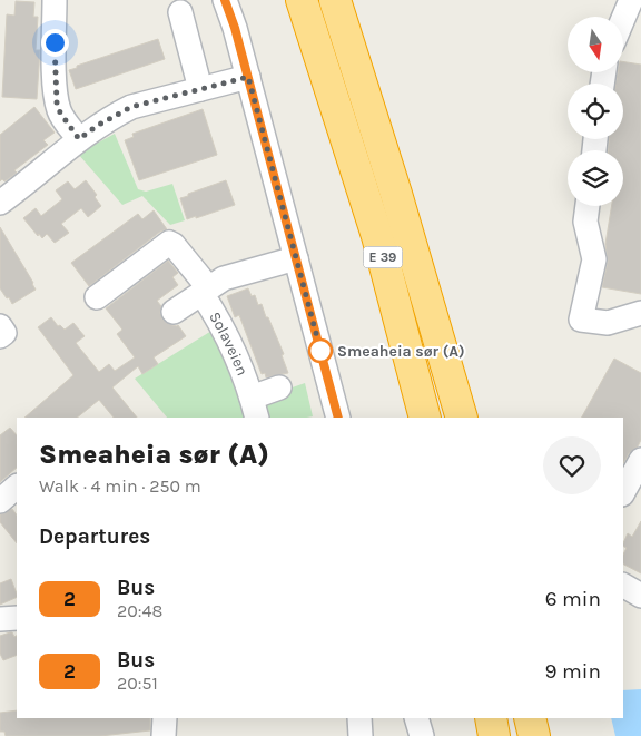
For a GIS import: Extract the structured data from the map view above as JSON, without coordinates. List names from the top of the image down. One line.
{"streets":{"highway":["E 39"],"street":["Solaveien"]},"places":["Smeaheia sør (A)"],"lines":["bus line 2"],"north":"bottom","page":{"heading":[["Smeaheia sør (A)","Walk · 4 min · 250 m"],"Departures"],"list":[{"mark":"2","name":"Bus","note":"20:48","value":"6 min"},{"mark":"2","name":"Bus","note":"20:51","value":"9 min"}]}}
